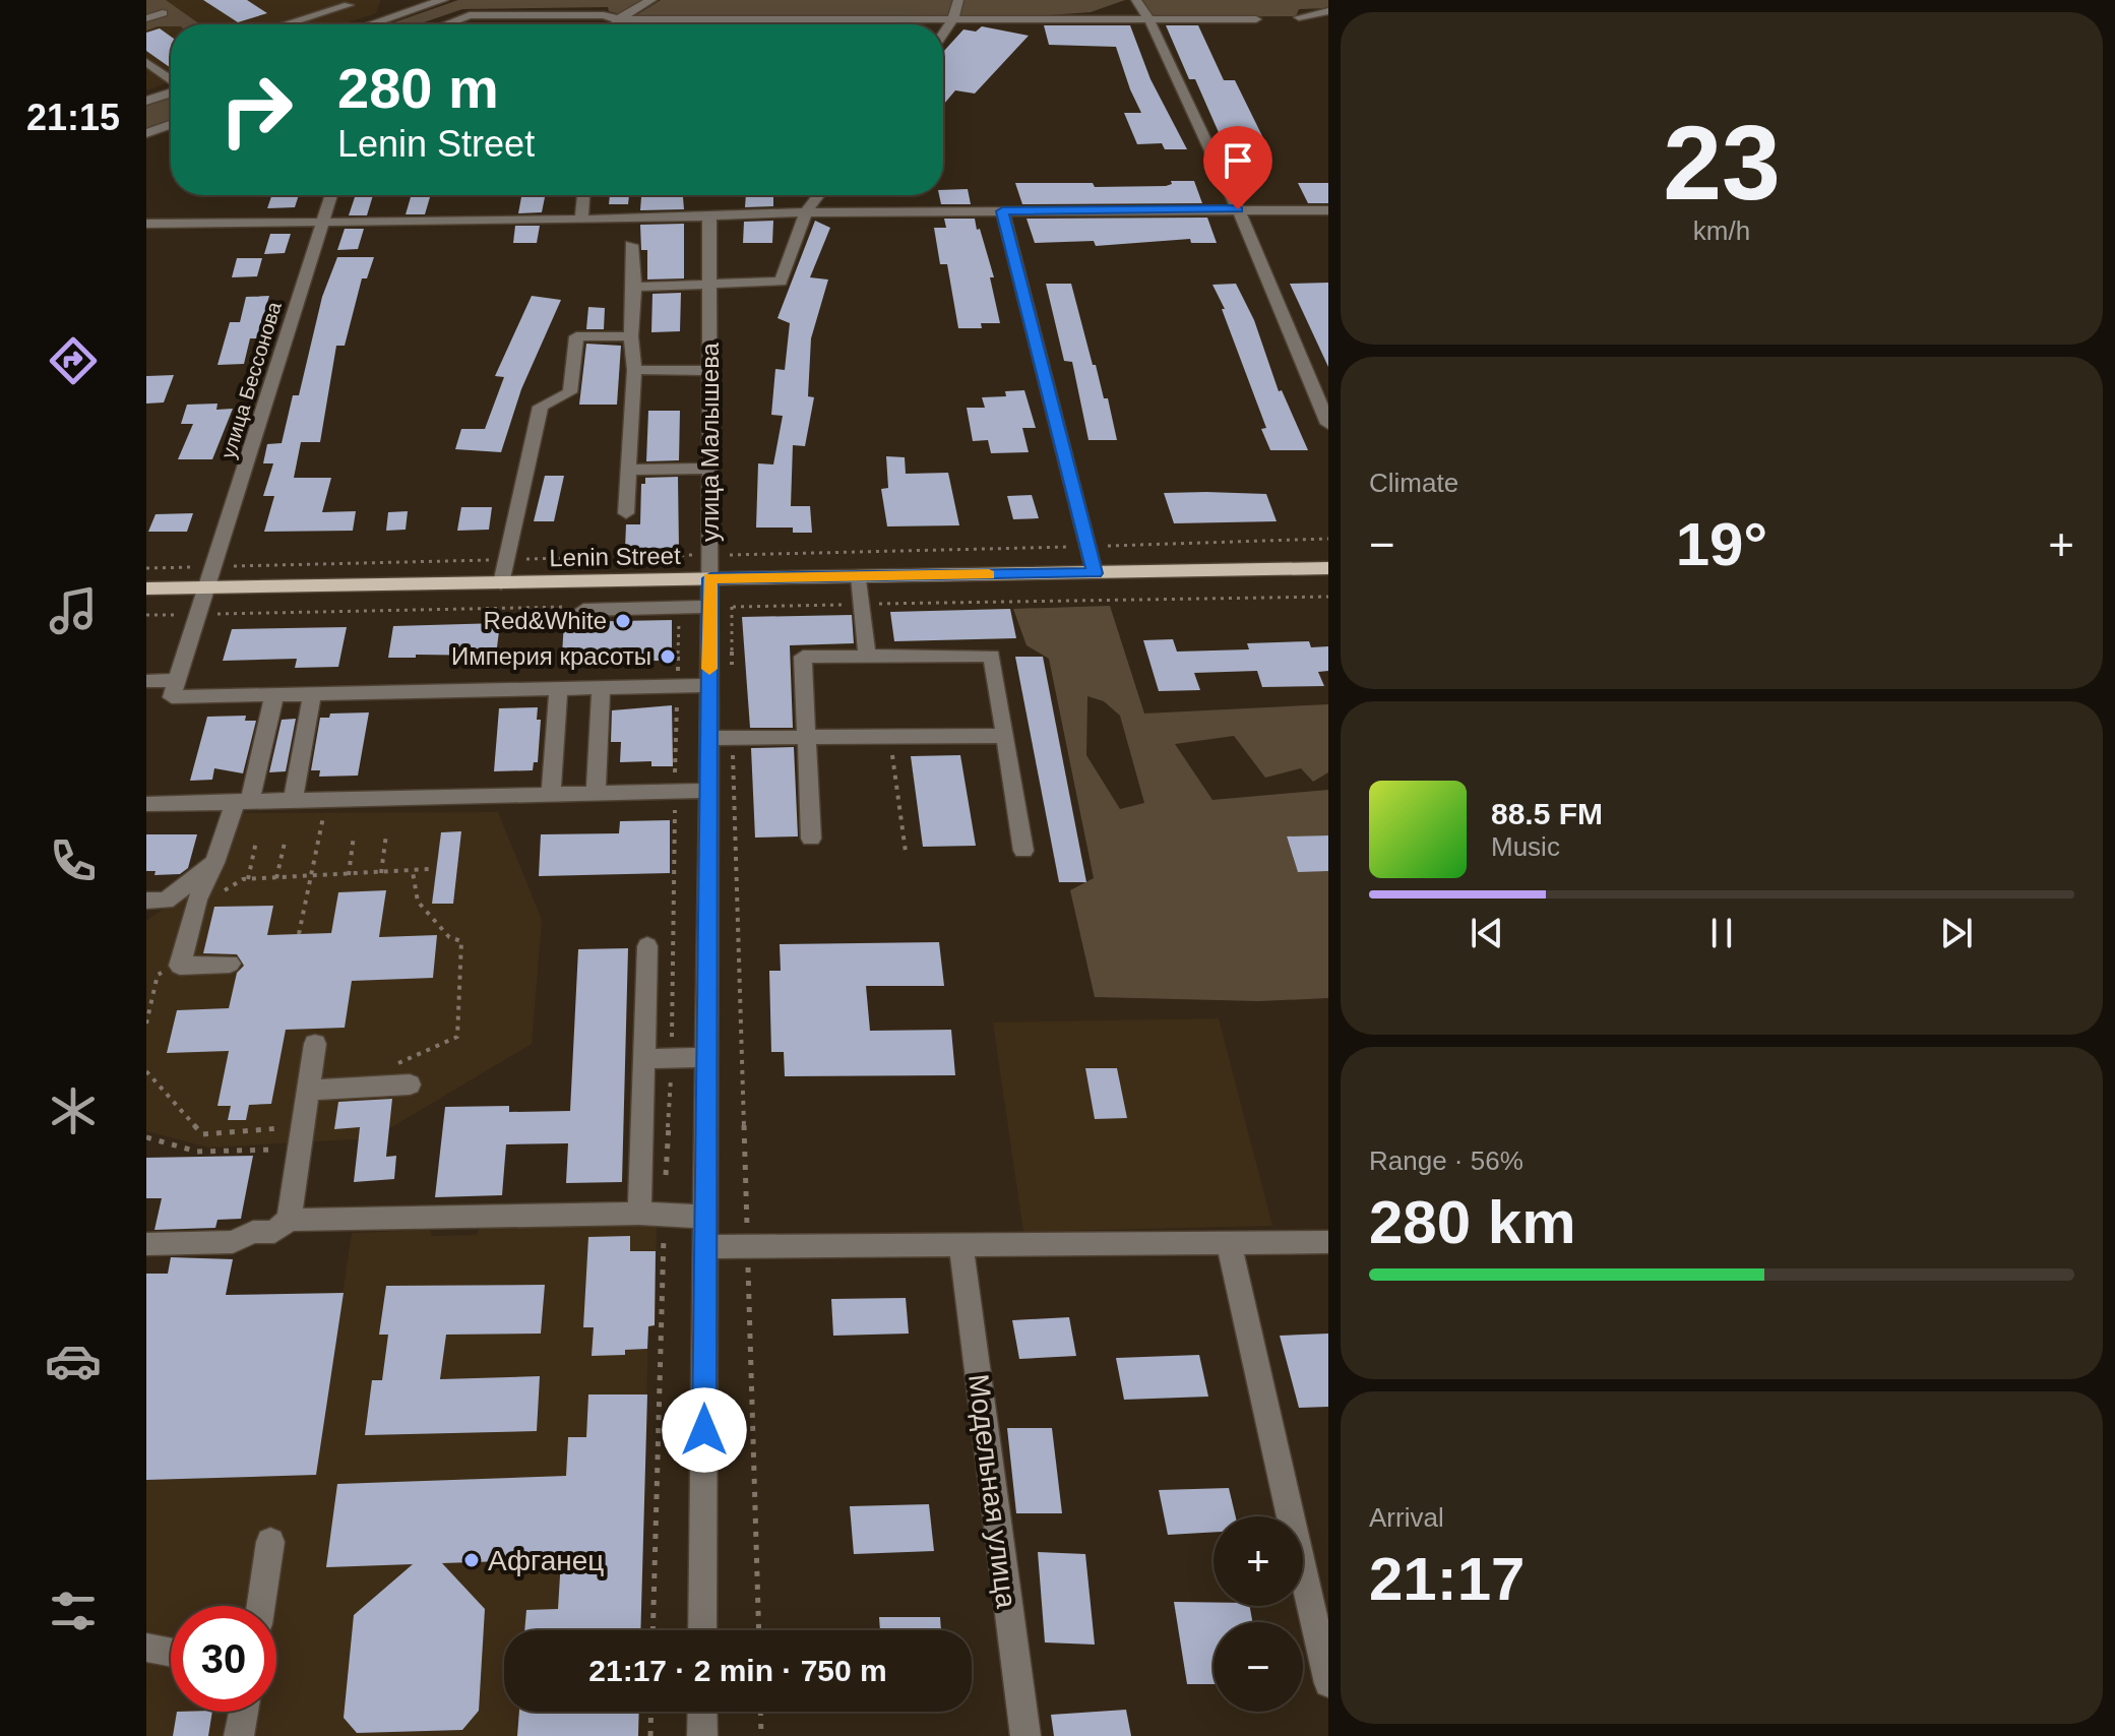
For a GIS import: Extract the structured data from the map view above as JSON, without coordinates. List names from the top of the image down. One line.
{"streets":{"main road":["Lenin Street"],"street":["улица Бессонова","улица Малышева","Модельная улица"]},"crossings":[["улица Бессонова","Lenin Street"],["улица Малышева","Lenin Street"]],"places":["Red&White","Империя красоты","Афганец"],"page":{"tabs":"21:15","tile":[["23","km/h"],"Climate",["Range · 56%","280 km"],["Arrival","21:17"]],"turn":["280 m","Lenin Street"],"heat":["−","19°","+"],"song":["88.5 FM","Music"],"map_buttons":["+","−"],"limit":"30","trip":"21:17 · 2 min · 750 m"}}
